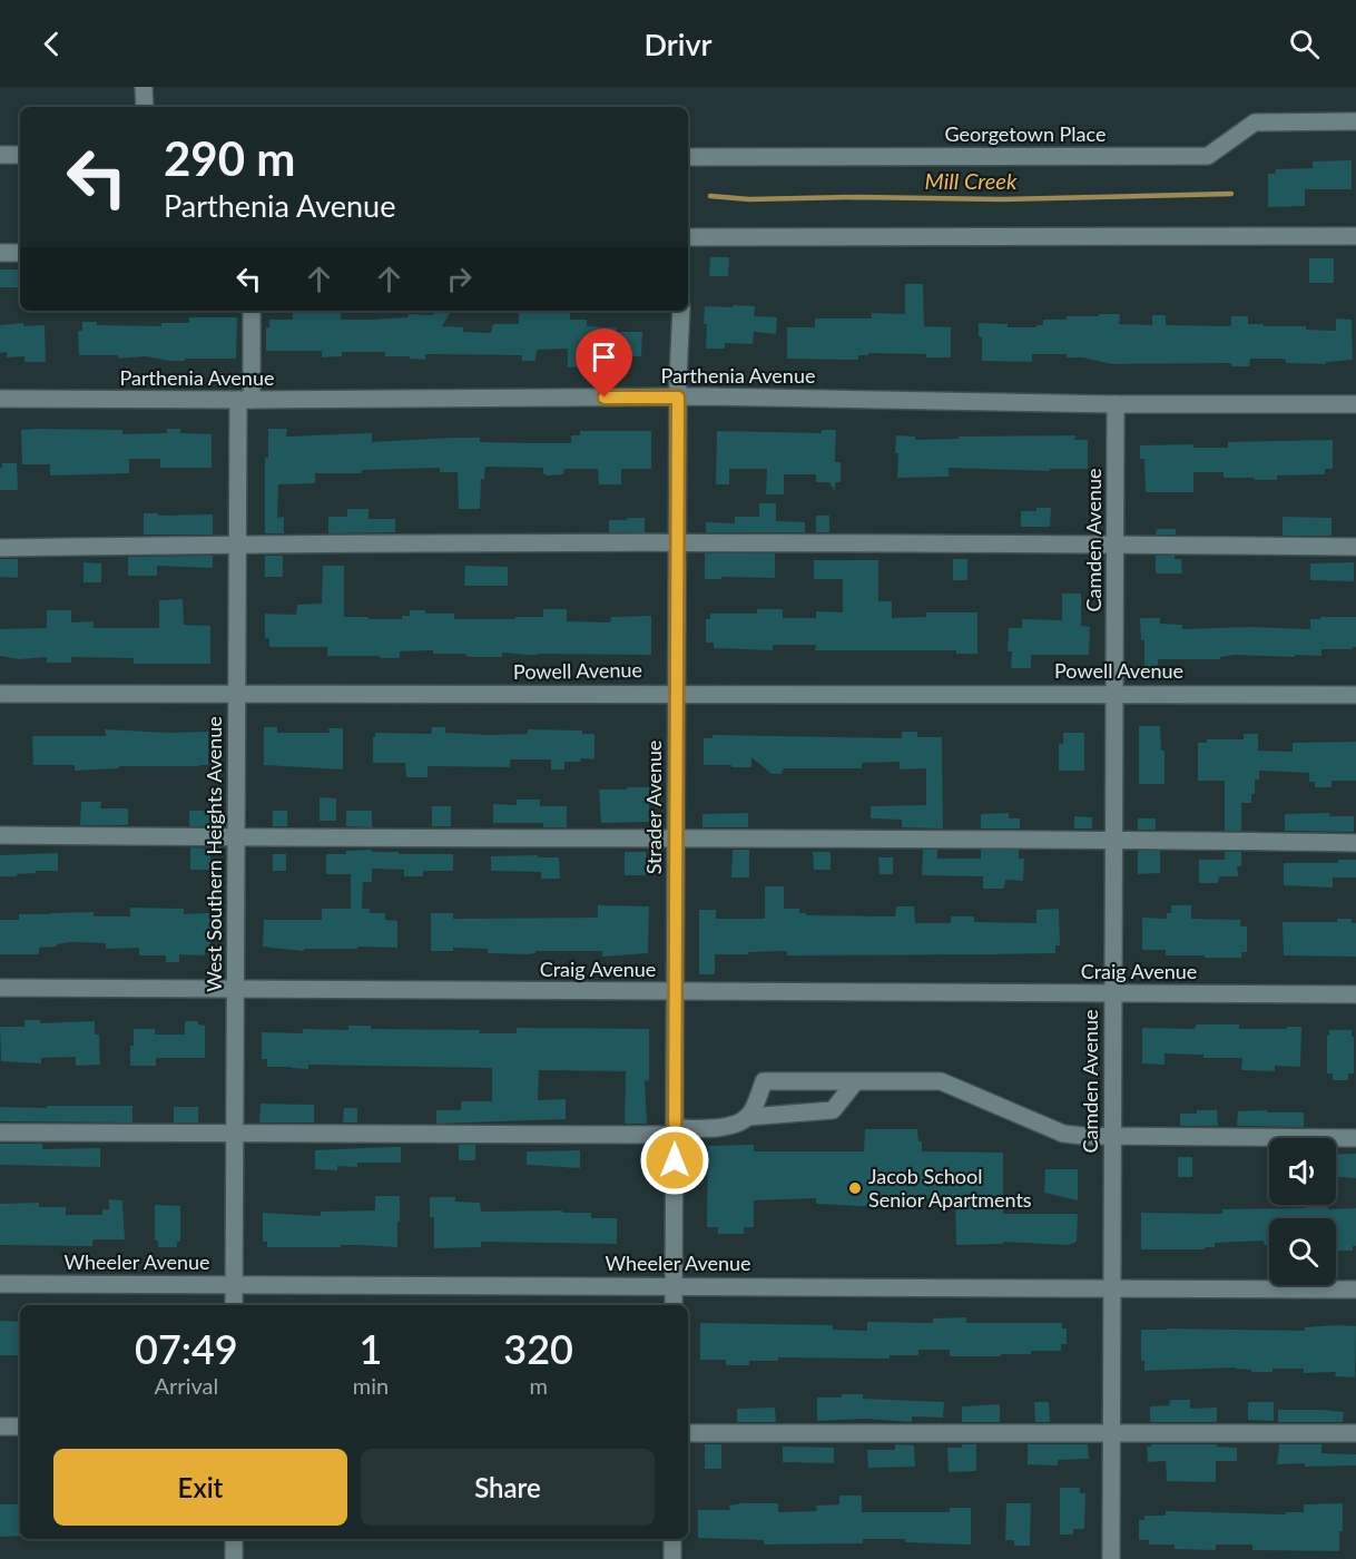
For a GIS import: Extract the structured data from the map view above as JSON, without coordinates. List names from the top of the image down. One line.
{"streets":{"street":["Georgetown Place","Parthenia Avenue","Camden Avenue","Powell Avenue","Strader Avenue","West Southern Heights Avenue","Craig Avenue","Wheeler Avenue"]},"crossings":[["Parthenia Avenue","Camden Avenue"],["Parthenia Avenue","Strader Avenue"],["Parthenia Avenue","West Southern Heights Avenue"],["Camden Avenue","Powell Avenue"],["Camden Avenue","Craig Avenue"],["Camden Avenue","Wheeler Avenue"],["Powell Avenue","Strader Avenue"],["Powell Avenue","West Southern Heights Avenue"],["Strader Avenue","Craig Avenue"],["Strader Avenue","Wheeler Avenue"],["West Southern Heights Avenue","Craig Avenue"],["West Southern Heights Avenue","Wheeler Avenue"]],"water":["Mill Creek"],"places":["Jacob School Senior Apartments"],"page":{"header":"Drivr","turn":["290 m","Parthenia Avenue"],"eta":["07:49","Arrival","1","min","320","m"],"buttons":["Exit","Share"]}}
